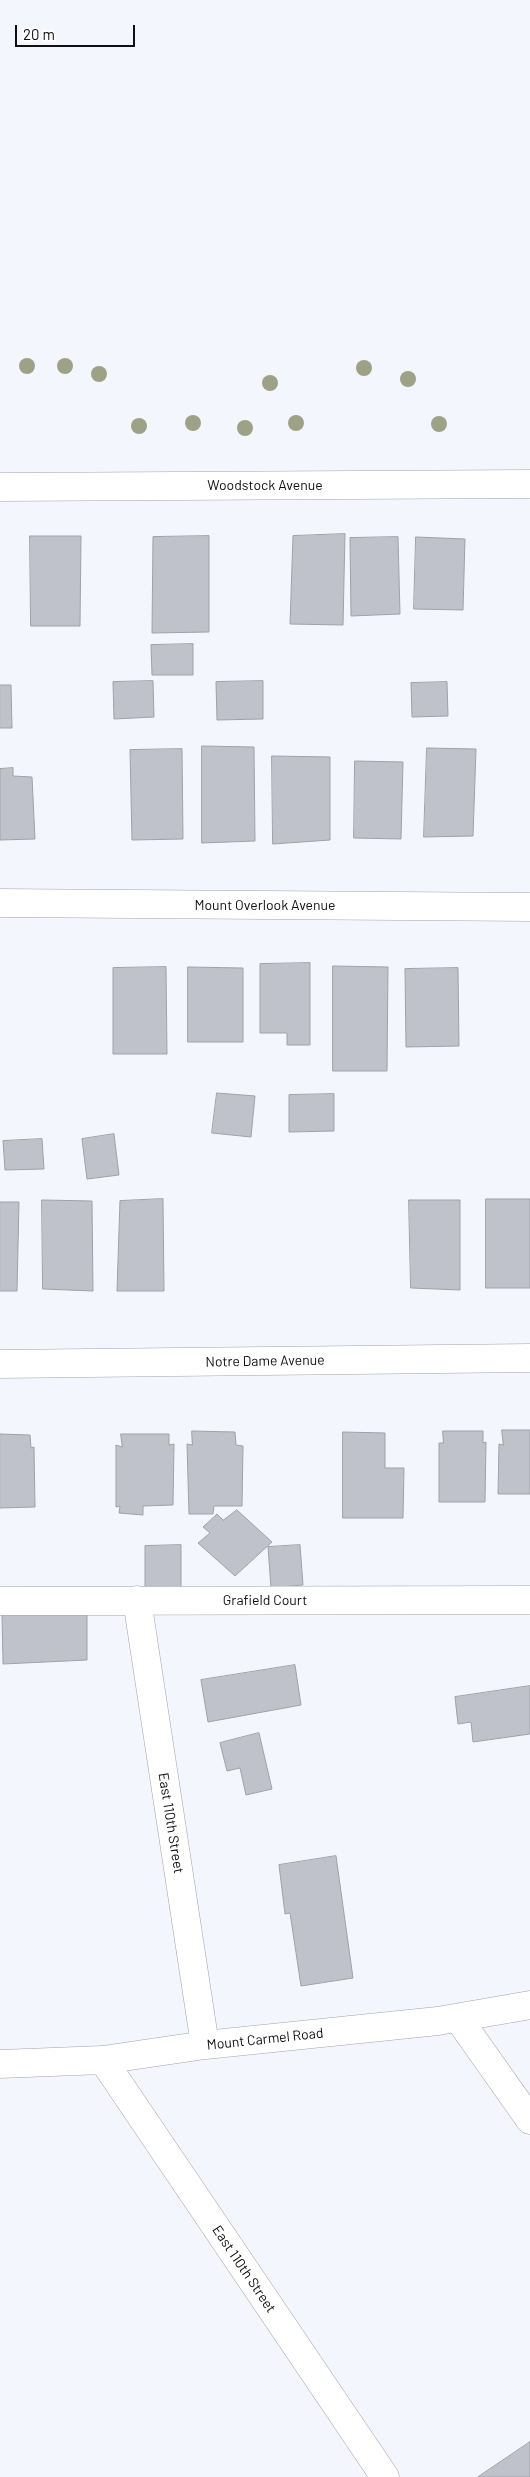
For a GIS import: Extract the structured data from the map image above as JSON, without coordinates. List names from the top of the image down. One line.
{"streets":{"street":["Woodstock Avenue","Mount Overlook Avenue","Notre Dame Avenue","Grafield Court","East 110th Street","Mount Carmel Road"]},"crossings":[["Grafield Court","East 110th Street"],["East 110th Street","Mount Carmel Road"]],"scale_bar":"20 m"}
